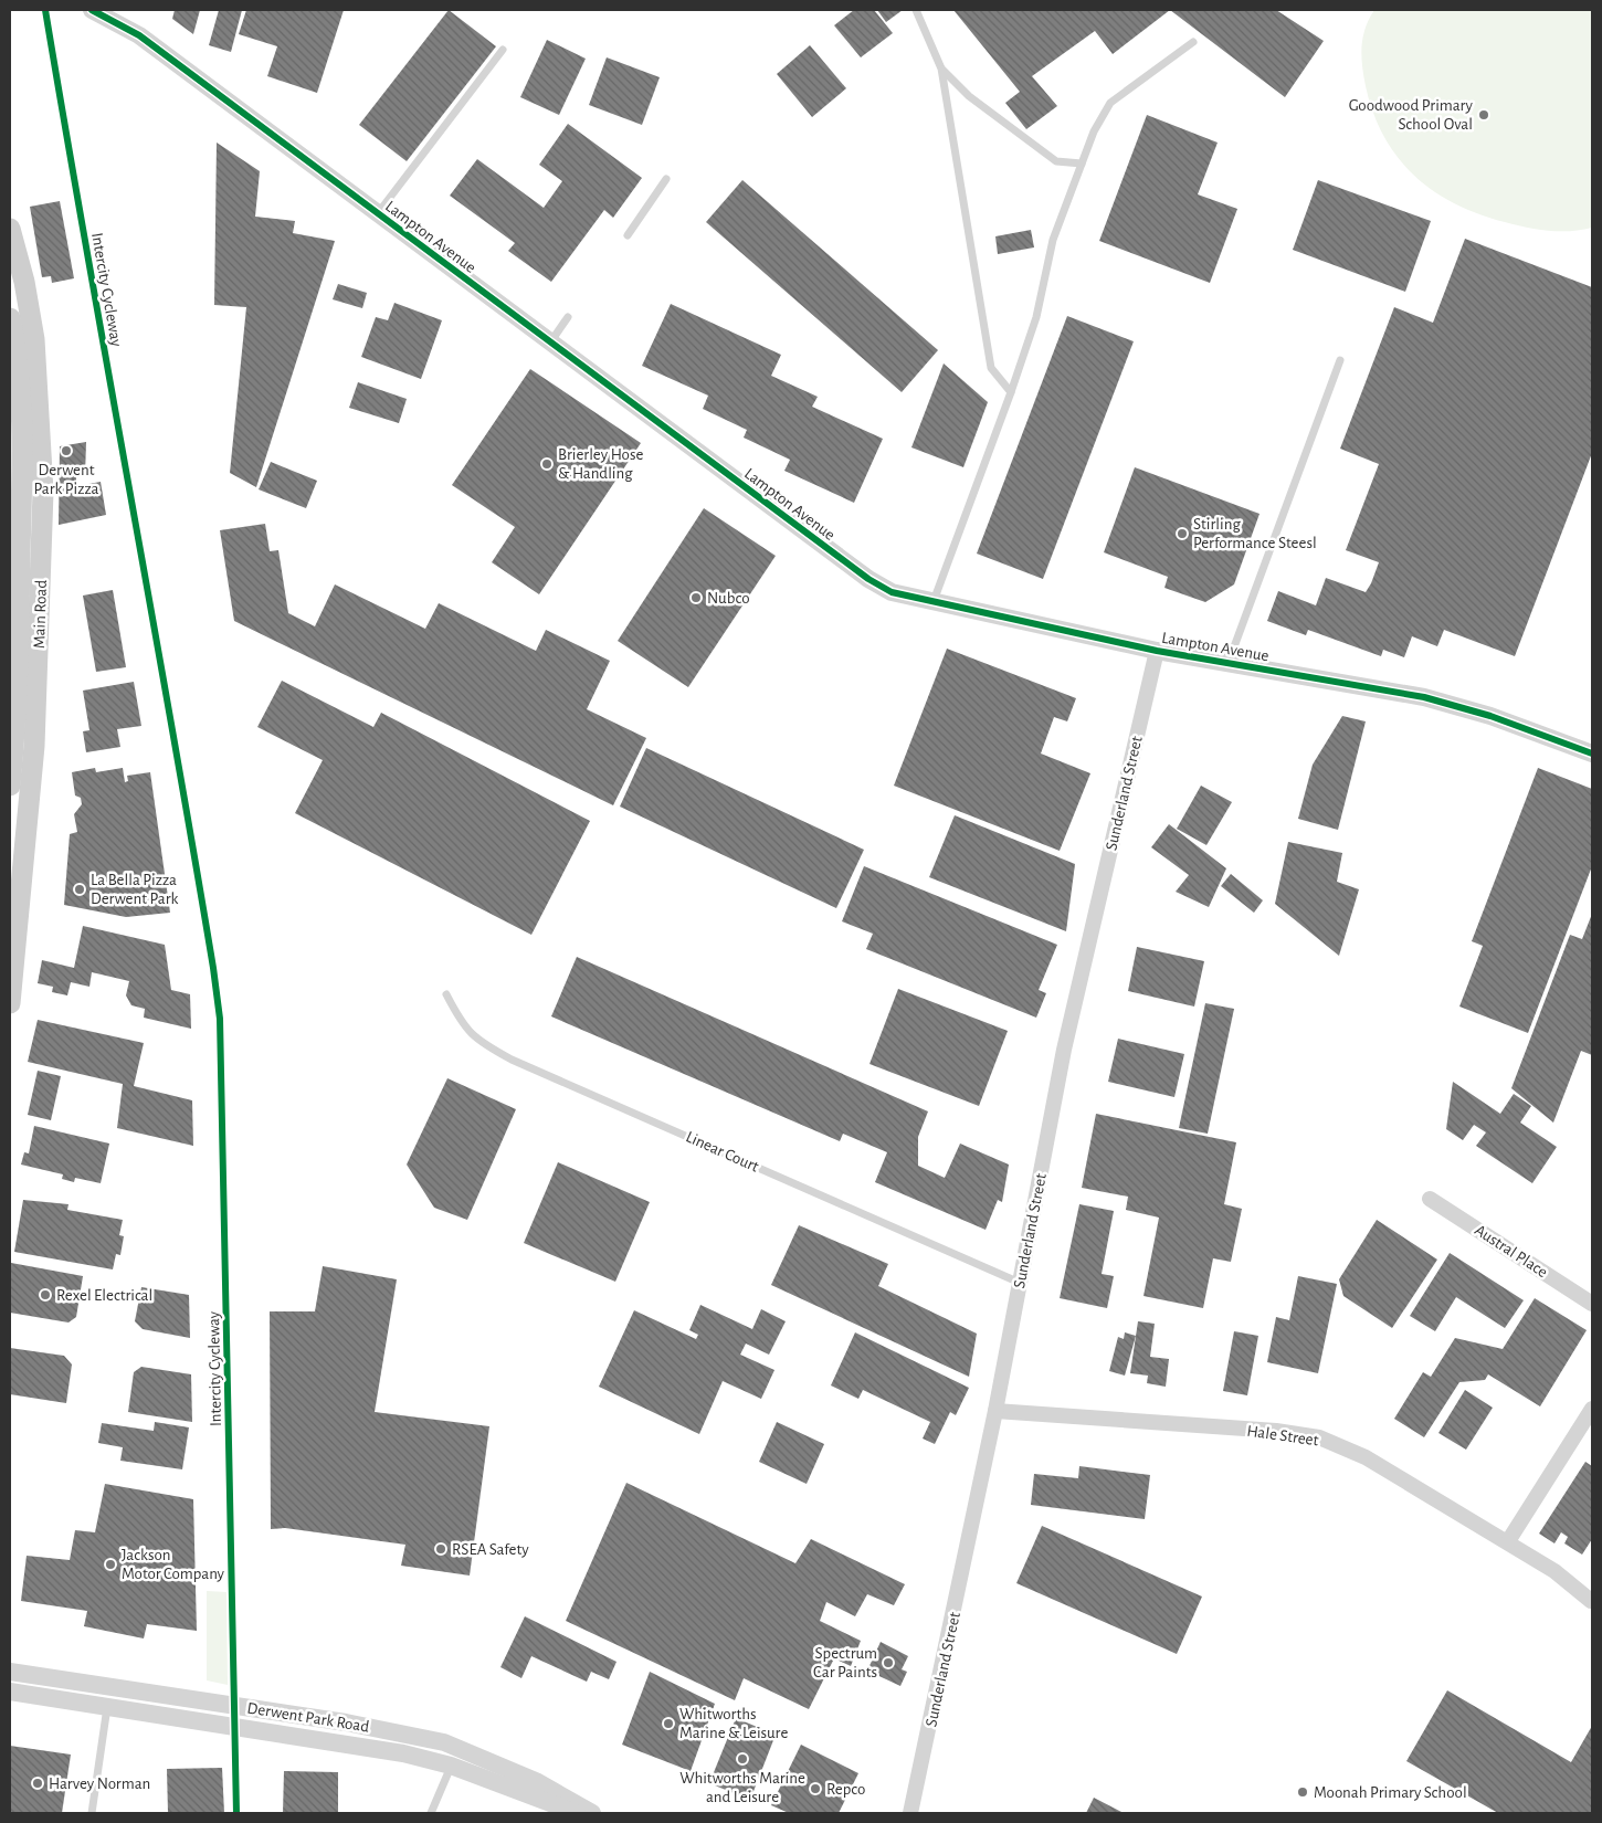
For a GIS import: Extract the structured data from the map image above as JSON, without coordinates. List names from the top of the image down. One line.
{"streets":{"main road":["Main Road"],"street":["Lampton Avenue","Sunderland Street","Austral Place","Hale Street","Derwent Park Road"],"lane":["Linear Court"],"cycle path":["Intercity Cycleway"]},"crossings":[["Lampton Avenue","Sunderland Street"],["Sunderland Street","Linear Court"],["Sunderland Street","Hale Street"]],"places":["Goodwood Primary School Oval","Derwent Park Pizza","Brierley Hose & Handling","Stirling Performance Steesl","Nubco","La Bella Pizza Derwent Park","Rexel Electrical","RSEA Safety","Jackson Motor Company","Spectrum Car Paints","Whitworths Marine & Leisure","Whitworths Marine and Leisure","Harvey Norman","Repco","Moonah Primary School"]}
